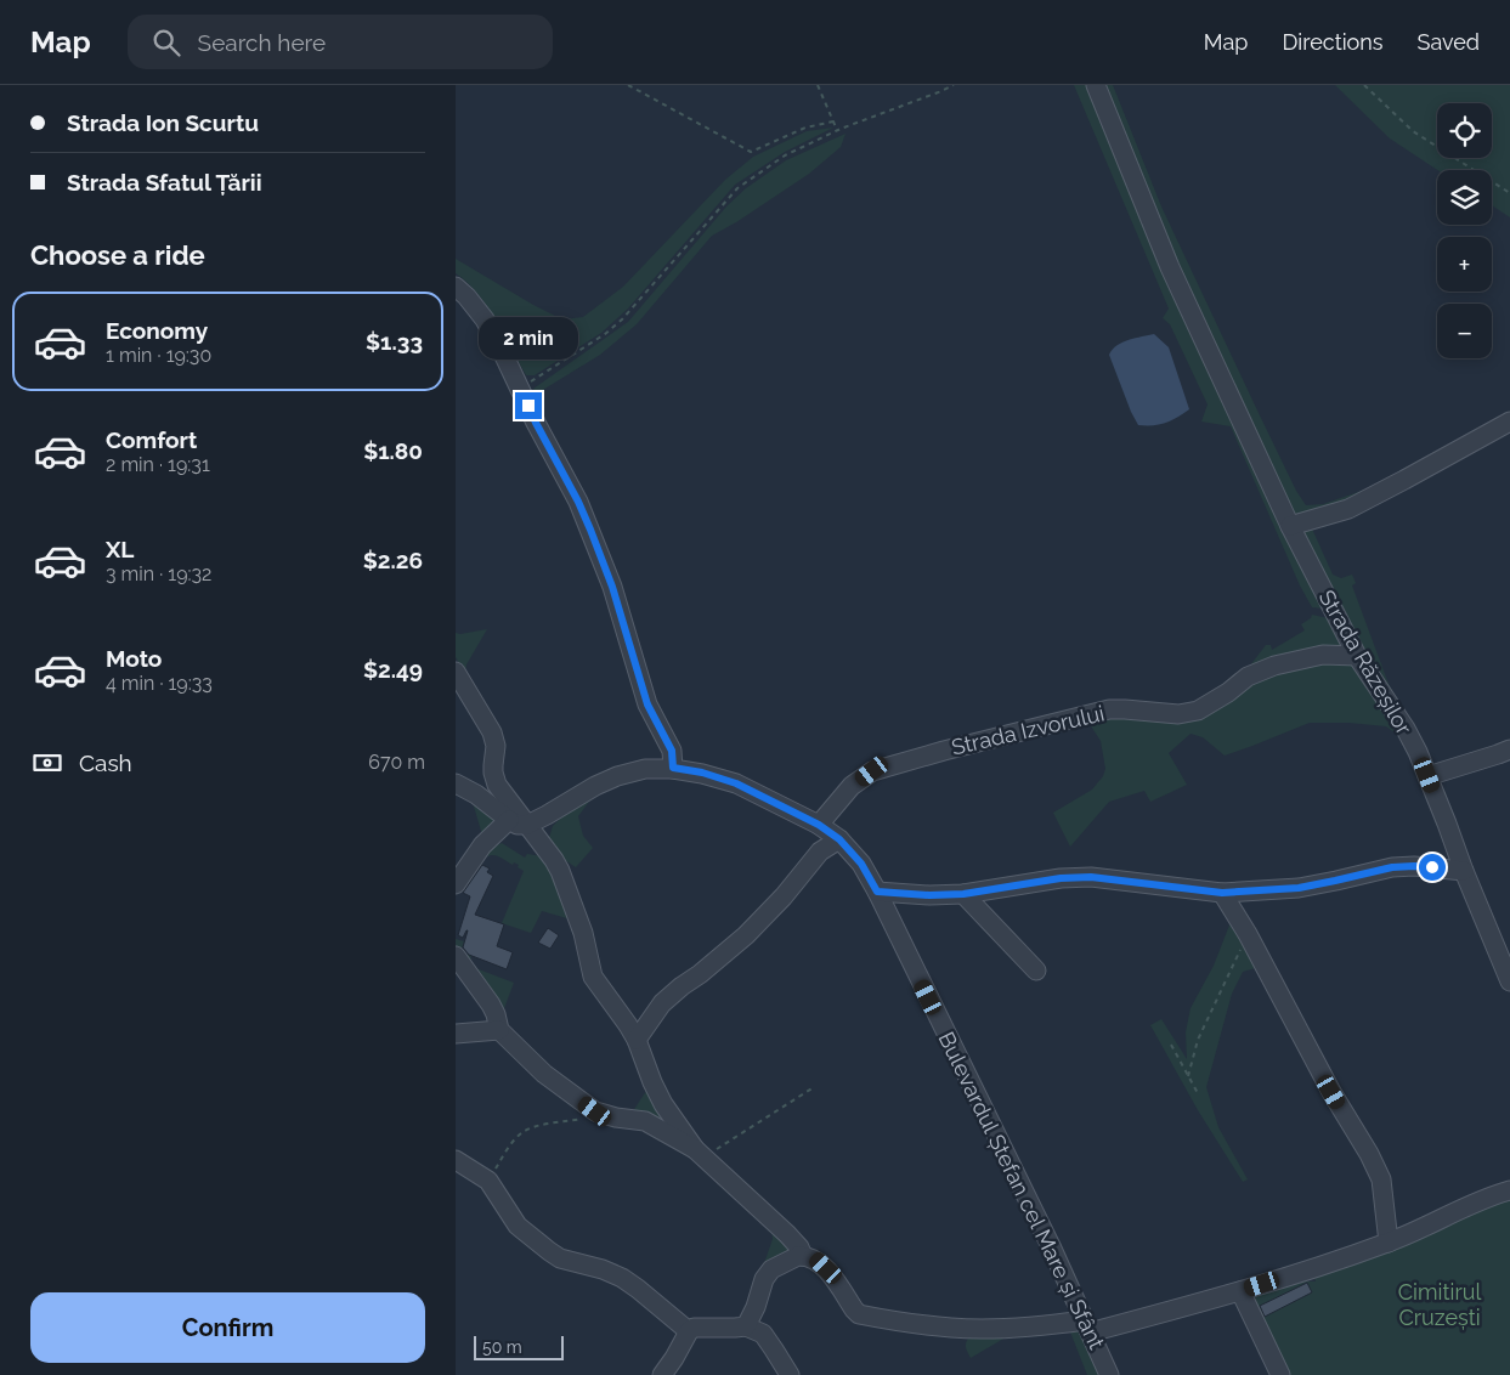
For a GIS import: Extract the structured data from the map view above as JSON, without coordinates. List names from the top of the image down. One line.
{"streets":{"street":["Strada Răzeșilor","Strada Izvorului","Bulevardul Ștefan cel Mare și Sfânt"]},"crossings":[["Strada Răzeșilor","Strada Izvorului"],["Strada Izvorului","Bulevardul Ștefan cel Mare și Sfânt"]],"parks":["Cimitirul Cruzești"],"scale_bar":"50 m","page":{"header":"Map","search":"Search here","nav":["Map","Directions","Saved"],"banner":["Strada Ion Scurtu","Strada Sfatul Țării"],"map_buttons":["+","−"],"heading":"Choose a ride","list":[{"name":"Economy","note":"1 min · 19:30","value":"$1.33"},{"name":"Comfort","note":"2 min · 19:31","value":"$1.80"},{"name":"XL","note":"3 min · 19:32","value":"$2.26"},{"name":"Moto","note":"4 min · 19:33","value":"$2.49"}],"bubble":"2 min","pay":["Cash","670 m"],"buttons":"Confirm","scale":"50 m"}}
